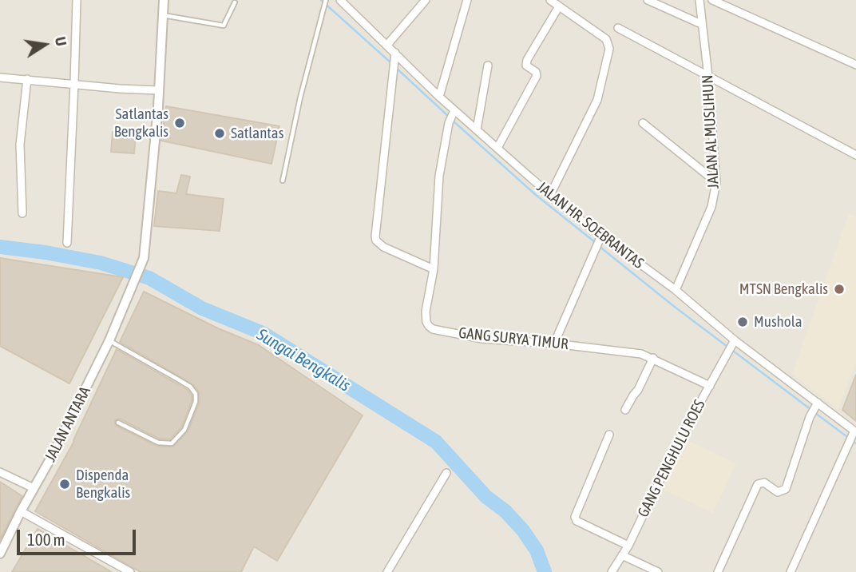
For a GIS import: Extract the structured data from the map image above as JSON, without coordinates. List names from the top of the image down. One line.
{"streets":{"street":["JALAN AL MUSLIHUN","JALAN HR. SOEBRANTAS","GANG SURYA TIMUR","JALAN ANTARA","GANG PENGHULU ROES"]},"crossings":[["JALAN AL MUSLIHUN","JALAN HR. SOEBRANTAS"],["JALAN HR. SOEBRANTAS","GANG SURYA TIMUR"],["JALAN HR. SOEBRANTAS","GANG PENGHULU ROES"],["GANG SURYA TIMUR","GANG PENGHULU ROES"]],"water":["Sungai Bengkalis"],"places":["Satlantas Bengkalis","Satlantas","MTSN Bengkalis","Mushola","Dispenda Bengkalis"],"scale_bar":"100 m","north":"right"}
